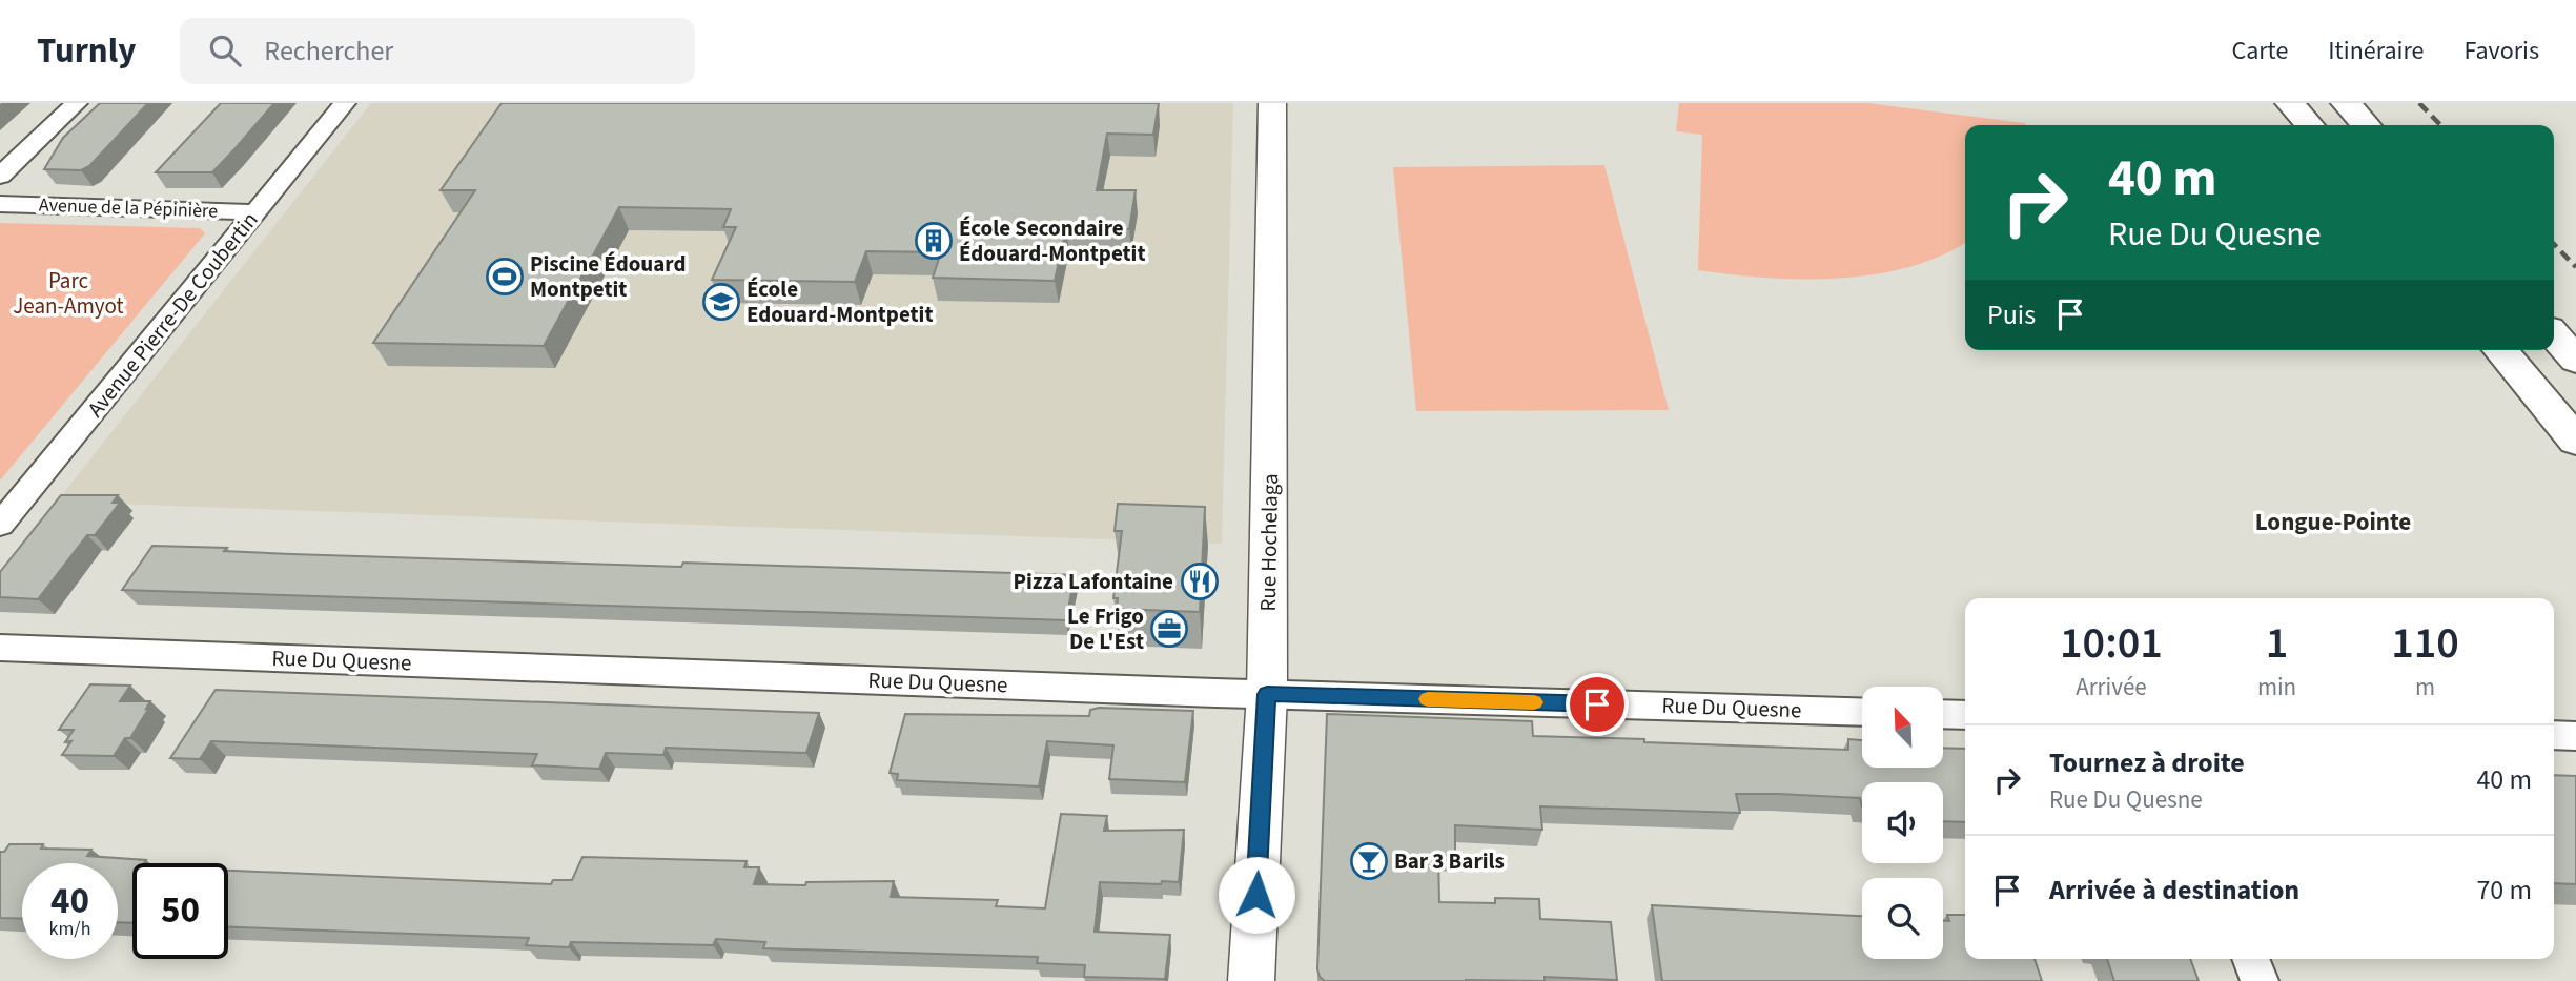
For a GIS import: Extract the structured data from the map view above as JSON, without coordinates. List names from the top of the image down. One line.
{"streets":{"main road":["Rue Hochelaga"],"street":["Avenue de la Pépinière","Avenue Pierre-De Coubertin","Rue Du Quesne"]},"crossings":[["Avenue de la Pépinière","Avenue Pierre-De Coubertin"],["Rue Hochelaga","Rue Du Quesne"]],"districts":["Longue-Pointe"],"parks":["Parc Jean-Amyot"],"places":{"building":["École Secondaire Édouard-Montpetit"],"sports":["Piscine Édouard Montpetit"],"school or university":["École Edouard-Montpetit"],"restaurant":["Pizza Lafontaine"],"office":["Le Frigo De L'Est"],"bar":["Bar 3 Barils"]},"north":"top left","page":{"header":"Turnly","search":"Rechercher","nav":["Carte","Itinéraire","Favoris"],"turn":["40 m","Rue Du Quesne"],"then":"Puis","eta":["10:01","Arrivée","1","min","110","m"],"list":[{"name":"Tournez à droite","note":"Rue Du Quesne","value":"40 m"},{"name":"Arrivée à destination","value":"70 m"}],"speed":"40 km/h","limit":"50"}}
